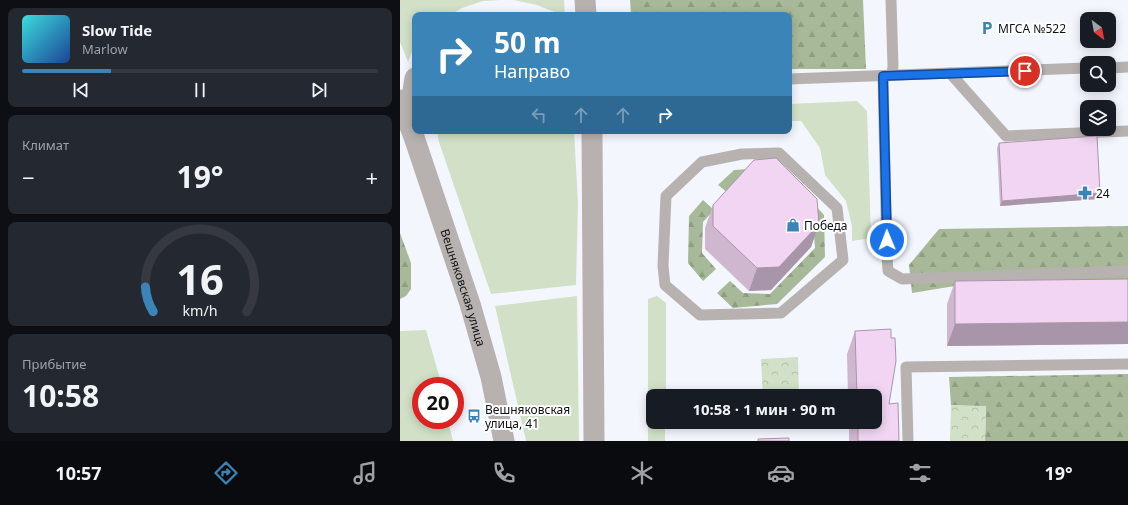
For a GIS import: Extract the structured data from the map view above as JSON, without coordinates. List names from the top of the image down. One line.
{"streets":{"street":["Вешняковская улица"]},"places":{"parking":["МГСА №522"],"pharmacy":["24"],"shop":["Победа"],"bus stop":["Вешняковская улица, 41"]},"north":"bottom right","page":{"turn":["50 m","Направо"],"song":["Slow Tide","Marlow"],"tile":["Климат",["Прибытие","10:58"]],"heat":["−","19°","+"],"limit":"20","trip":"10:58 · 1 мин · 90 m","tabs":["10:57","19°"],"gauge":["16","km/h"]}}
